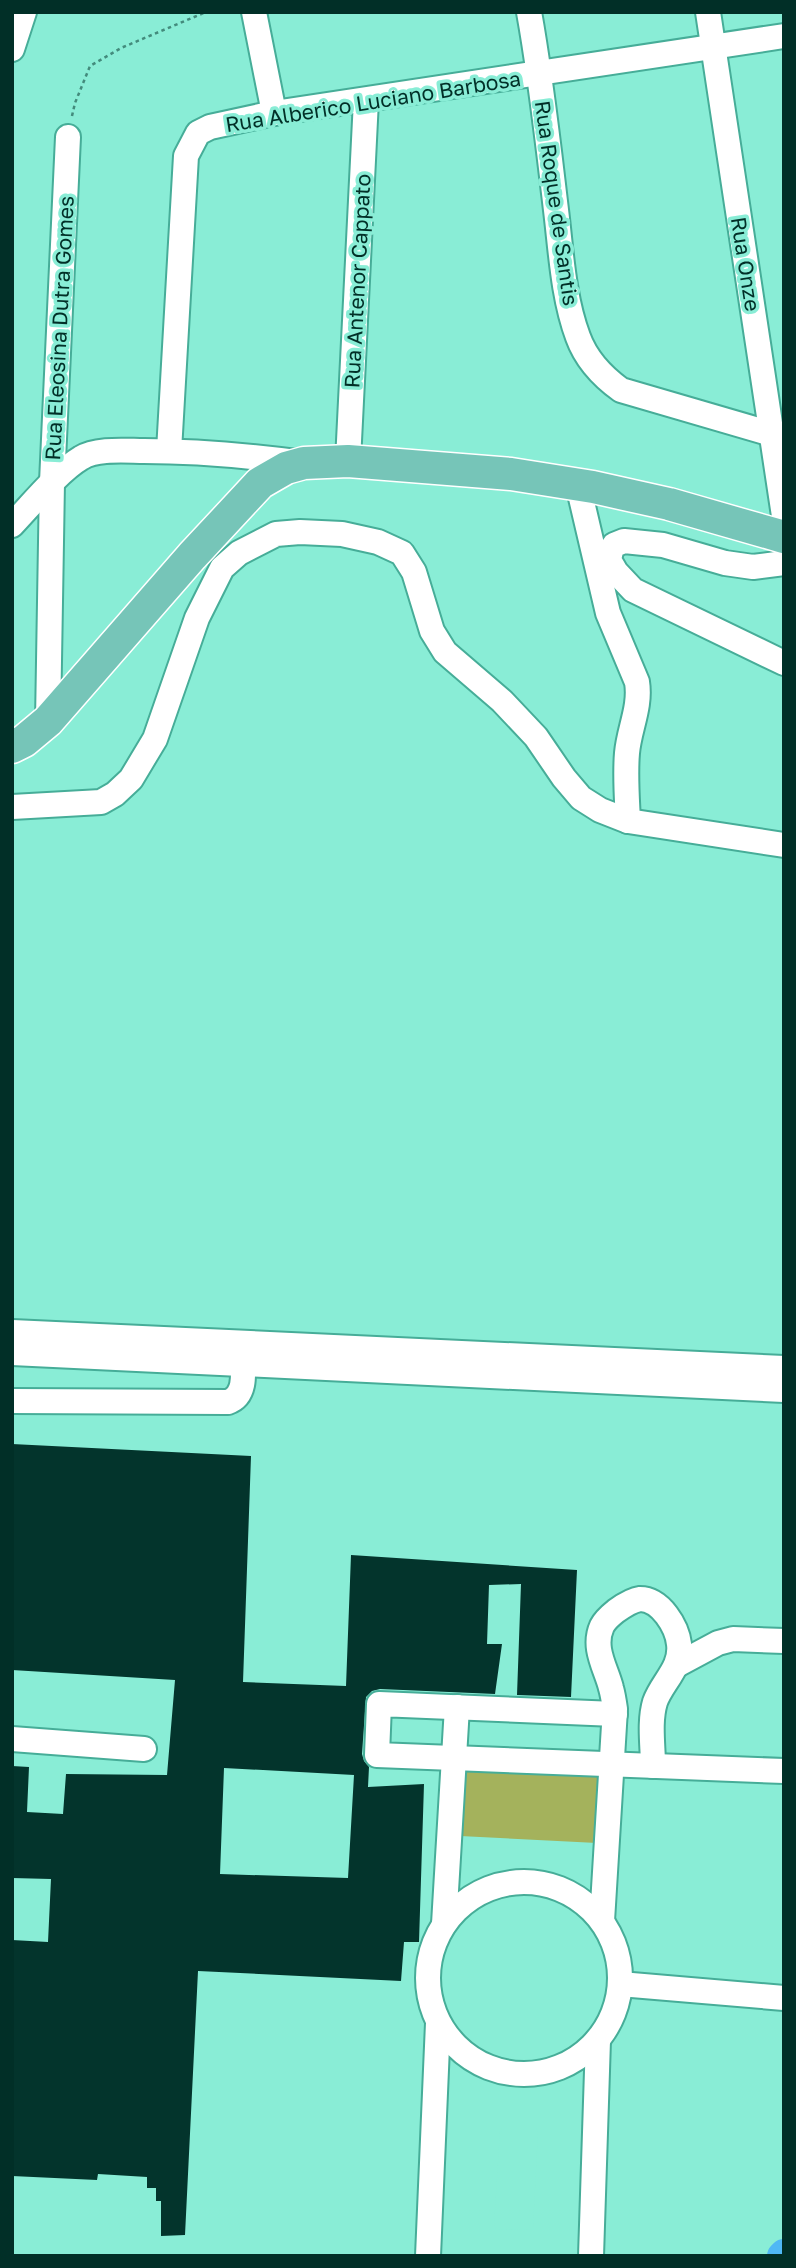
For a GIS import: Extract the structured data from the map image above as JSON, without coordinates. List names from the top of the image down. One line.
{"streets":{"street":["Rua Alberico Luciano Barbosa","Rua Roque de Santis","Rua Onze","Rua Antenor Cappato","Rua Eleosina Dutra Gomes"]},"crossings":[["Rua Alberico Luciano Barbosa","Rua Roque de Santis"],["Rua Alberico Luciano Barbosa","Rua Onze"],["Rua Alberico Luciano Barbosa","Rua Antenor Cappato"],["Rua Roque de Santis","Rua Onze"]]}
